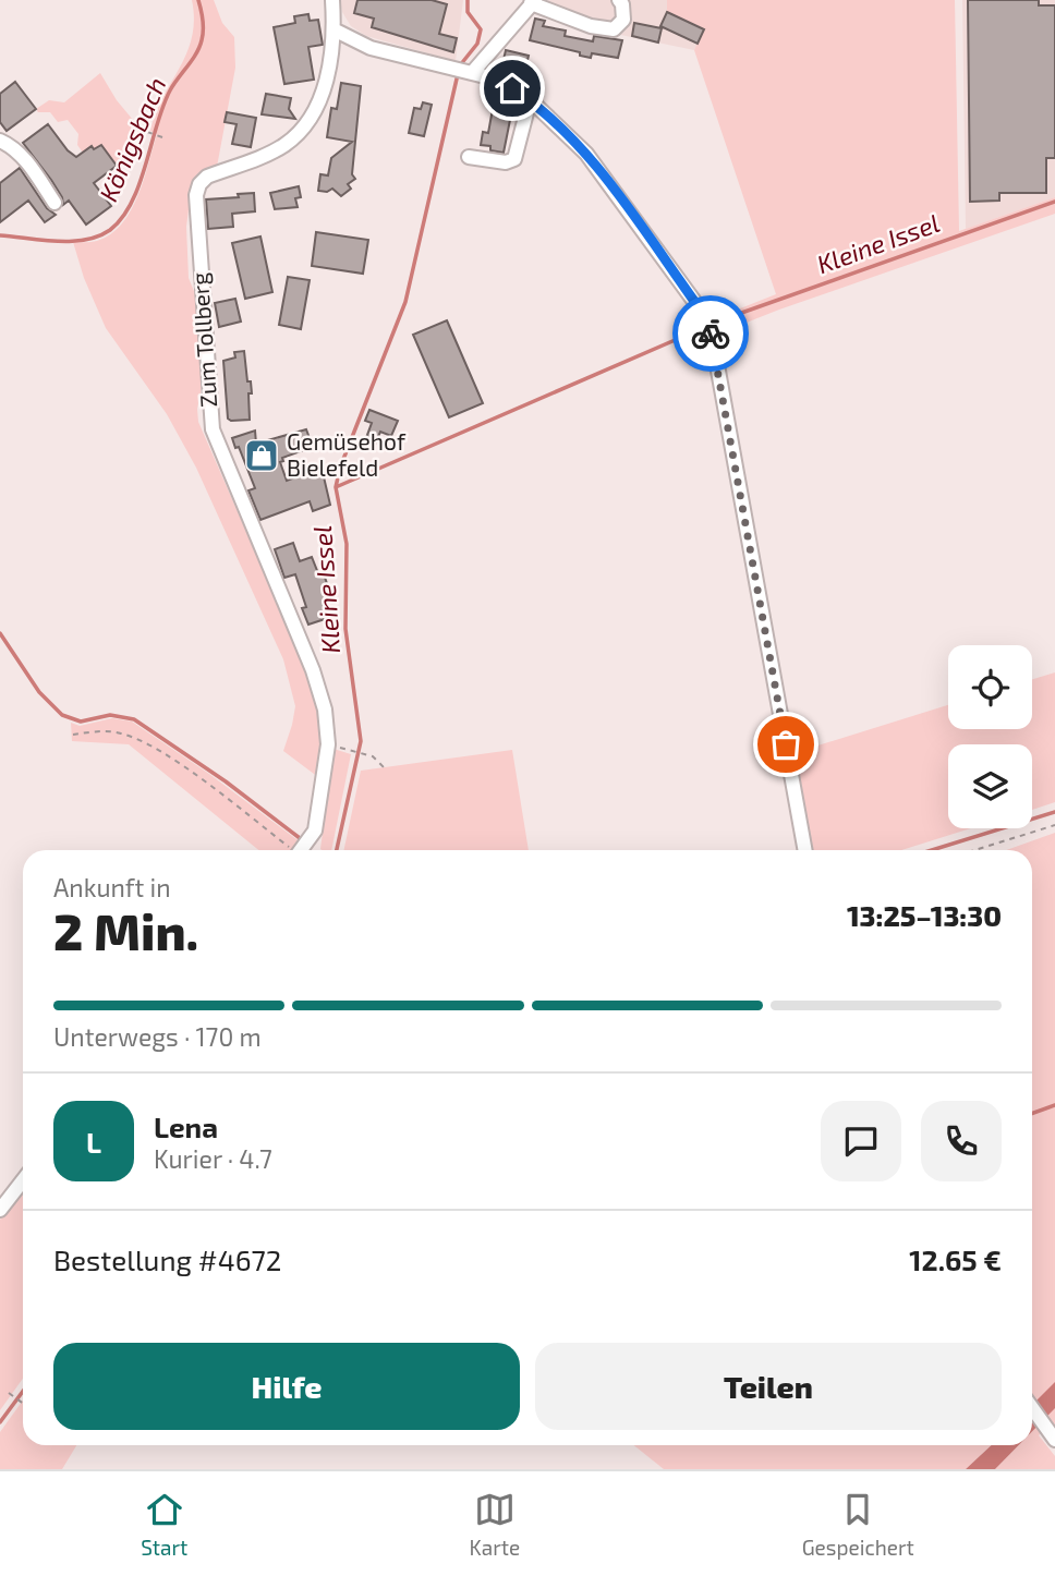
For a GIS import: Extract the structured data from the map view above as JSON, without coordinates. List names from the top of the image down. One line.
{"streets":{"street":["Zum Tollberg"]},"water":["Königsbach","Kleine Issel"],"places":{"shop":["Gemüsehof Bielefeld"]},"page":{"heading":["2 Min.","Ankunft in","13:25–13:30"],"panel":["Lena","Kurier · 4.7","Bestellung #4672","12.65 €"],"bar":"Unterwegs · 170 m","round":"L","buttons":["Hilfe","Teilen"],"tabs":["Start","Karte","Gespeichert"]}}
